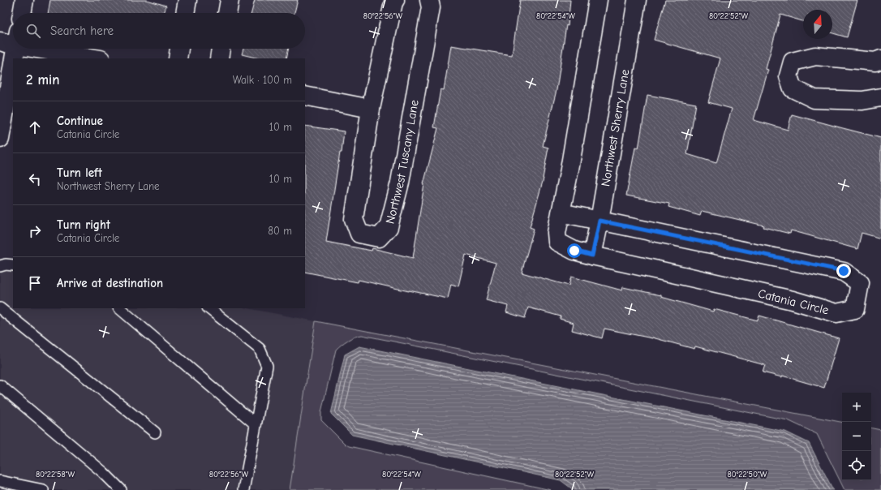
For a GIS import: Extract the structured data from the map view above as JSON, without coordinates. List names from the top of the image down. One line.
{"streets":{"street":["Northwest Sherry Lane","Northwest Tuscany Lane","Catania Circle"]},"crossings":[["Northwest Sherry Lane","Catania Circle"]],"north":"top","page":{"search":"Search here","heading":["2 min","Walk · 100 m"],"list":[["Continue","Catania Circle","10 m"],["Turn left","Northwest Sherry Lane","10 m"],["Turn right","Catania Circle","80 m"],"Arrive at destination"],"map_buttons":["+","−"]},"coordinates":["80°22'56\"W","80°22'54\"W","80°22'52\"W","80°22'58\"W","80°22'50\"W"]}
